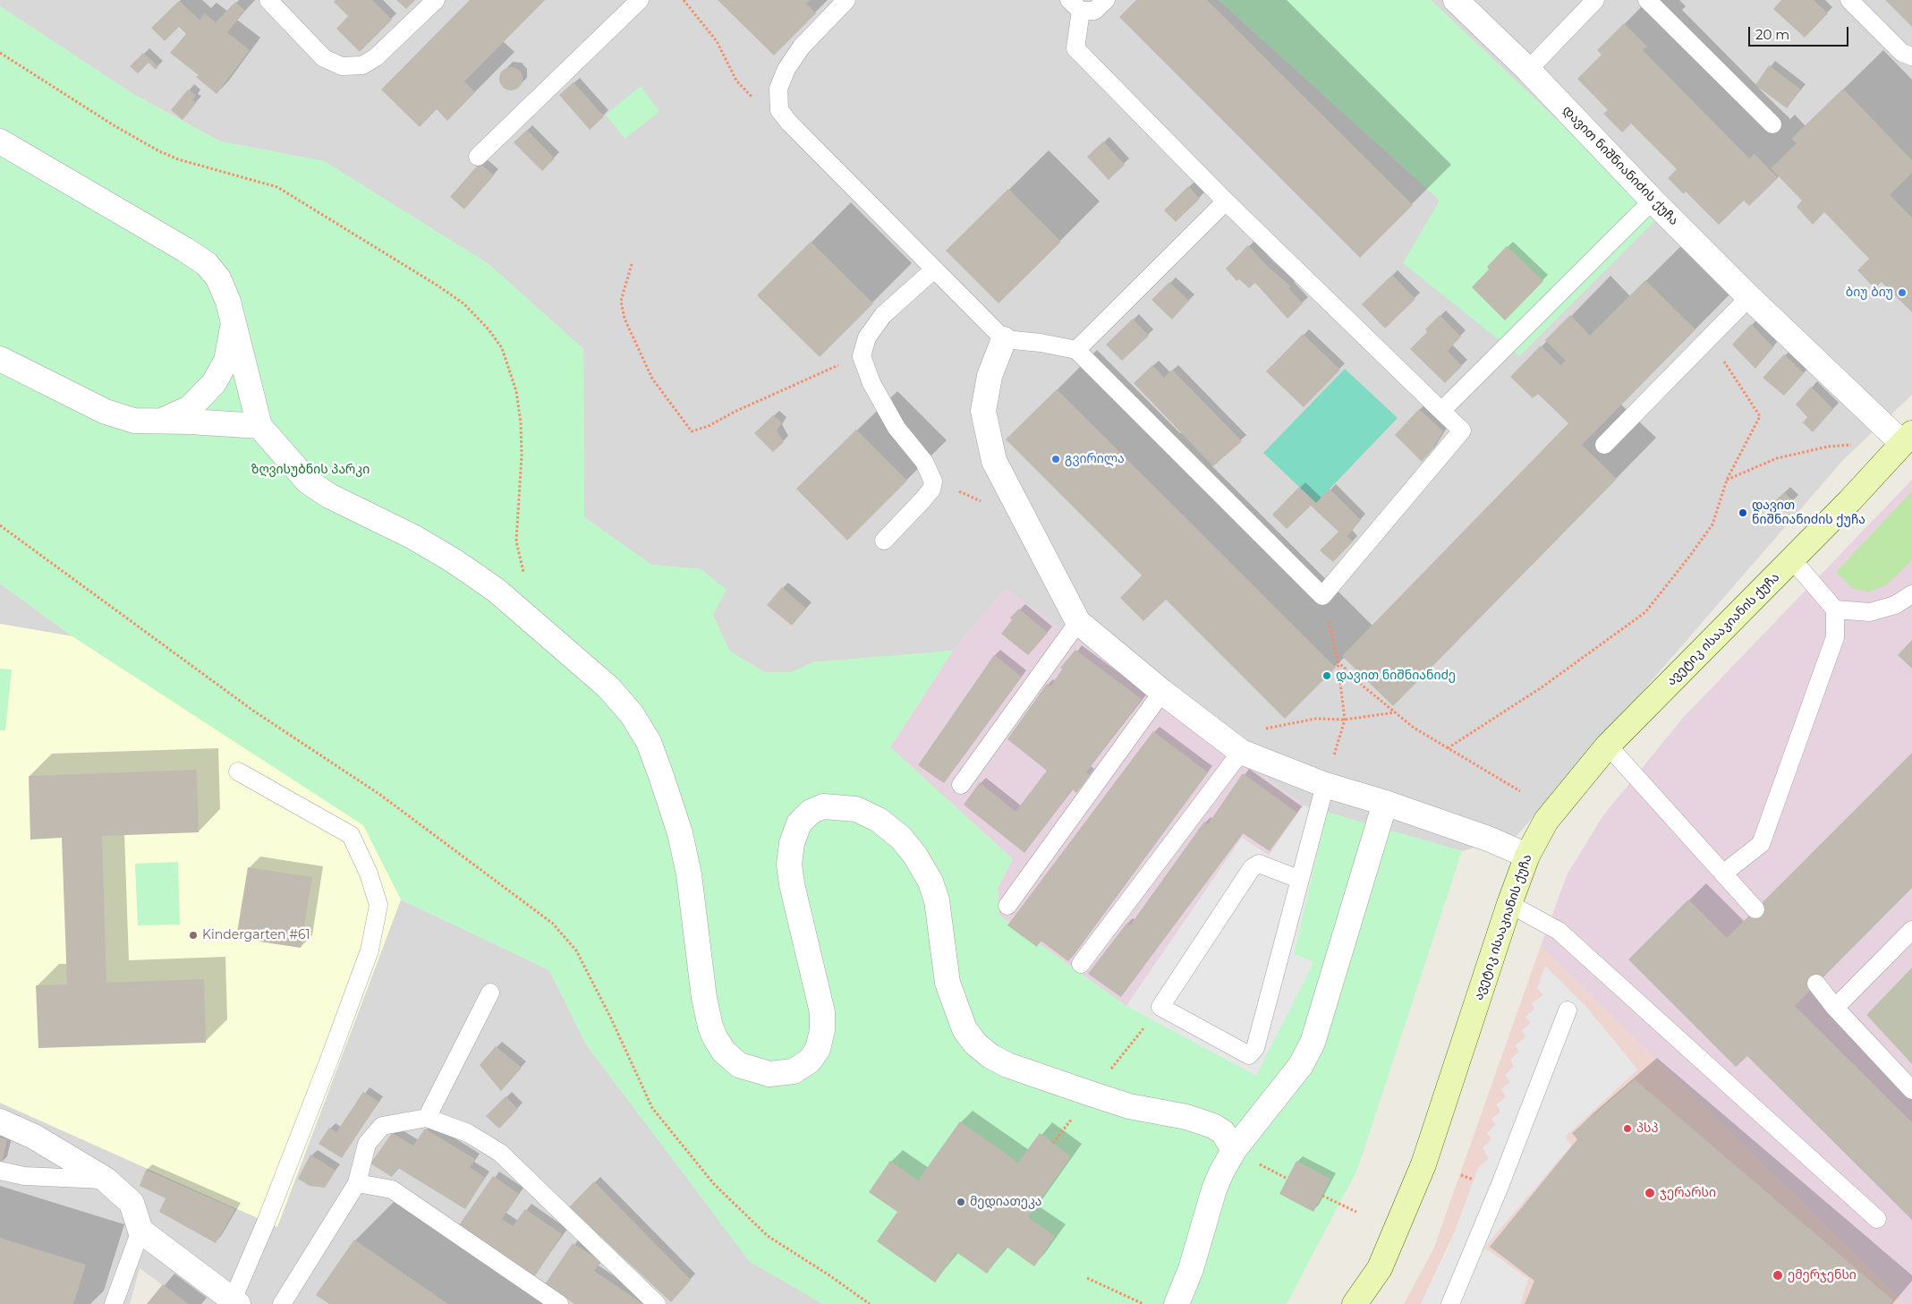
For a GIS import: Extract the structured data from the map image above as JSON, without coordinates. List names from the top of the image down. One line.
{"streets":{"main road":["ავეტიკ ისააკიანის ქუჩა"],"street":["დავით ნიშნიანიძის ქუჩა"]},"crossings":[["დავით ნიშნიანიძის ქუჩა","ავეტიკ ისააკიანის ქუჩა"]],"parks":["ზღვისუბნის პარკი"],"places":["ბიუ ბიუ","გვირილა","დავით ნიშნიანიძის ქუჩა","დავით ნიშნიანიძე","Kindergarten #61","პსპ","ჯერარსი","მედიათეკა","ემერჯენსი"],"scale_bar":"20 m"}
